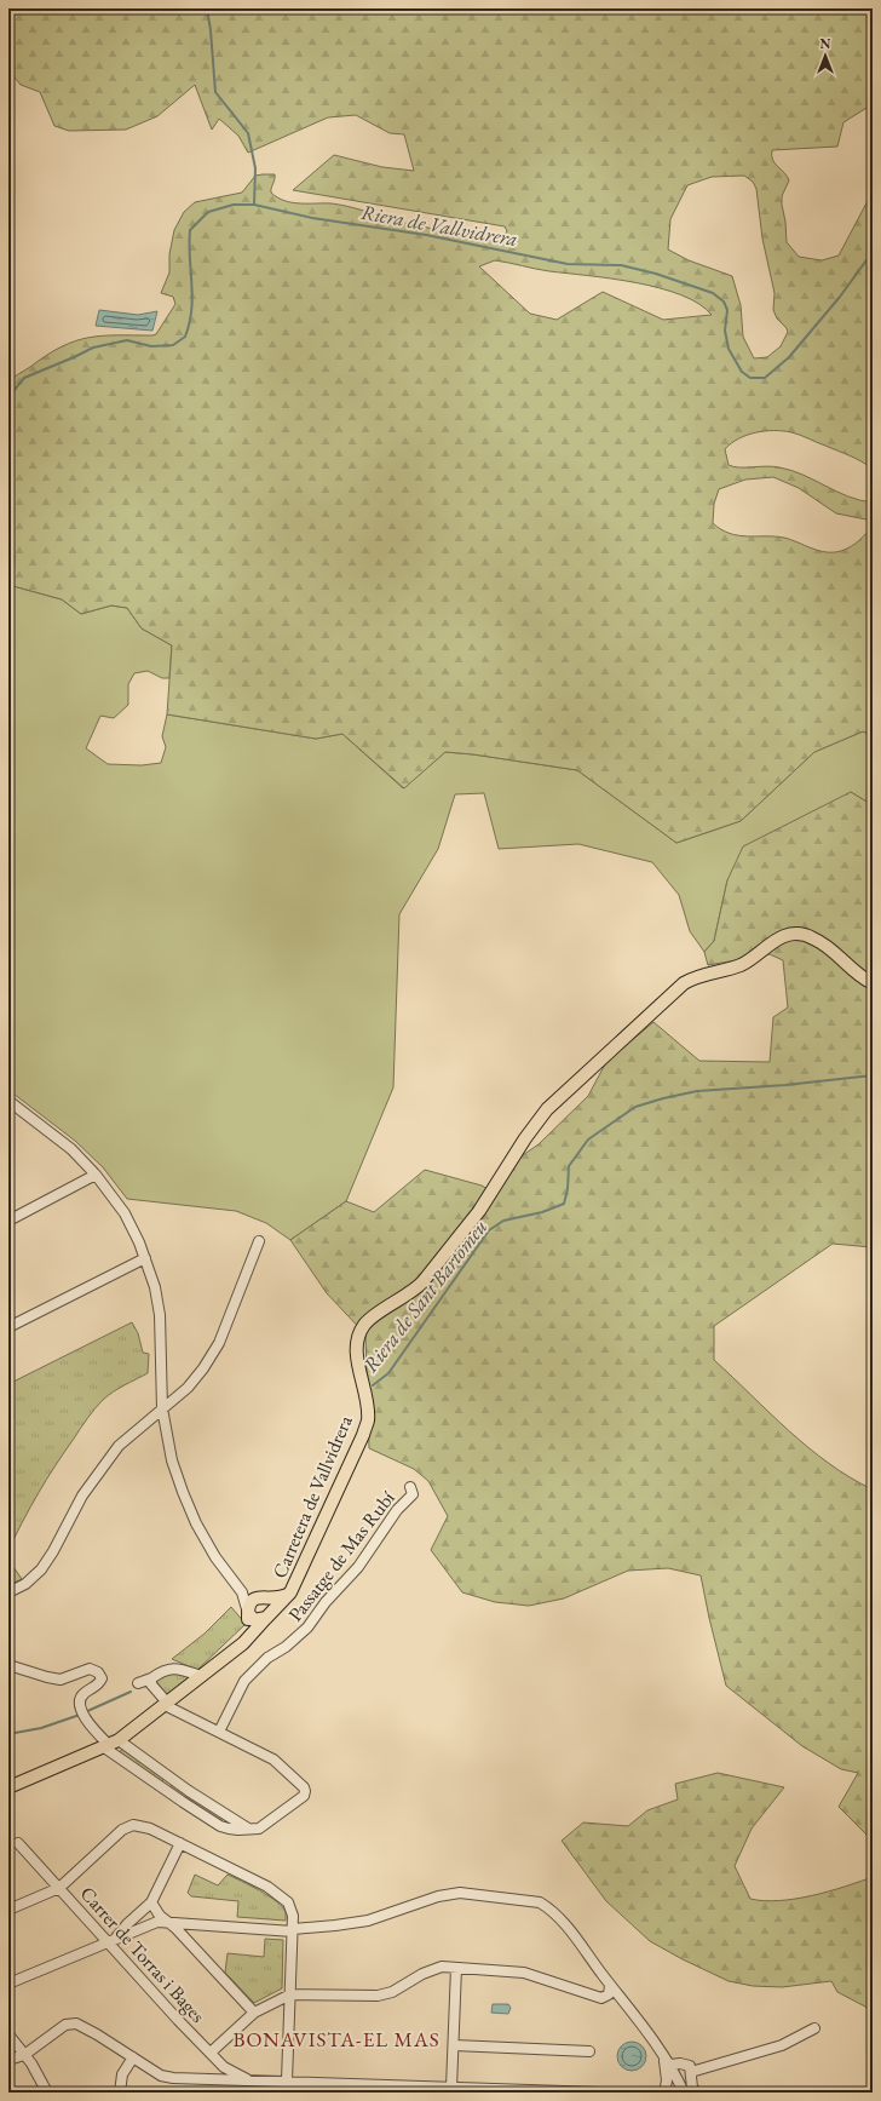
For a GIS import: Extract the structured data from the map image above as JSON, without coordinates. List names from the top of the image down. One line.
{"streets":{"main road":["Carretera de Vallvidrera"],"street":["Passatge de Mas Rubí","Carrer de Torras i Bages"]},"districts":["BONAVISTA-EL MAS"],"water":["Riera de Vallvidrera","Riera de Sant Bartomeu"],"north":"top"}
